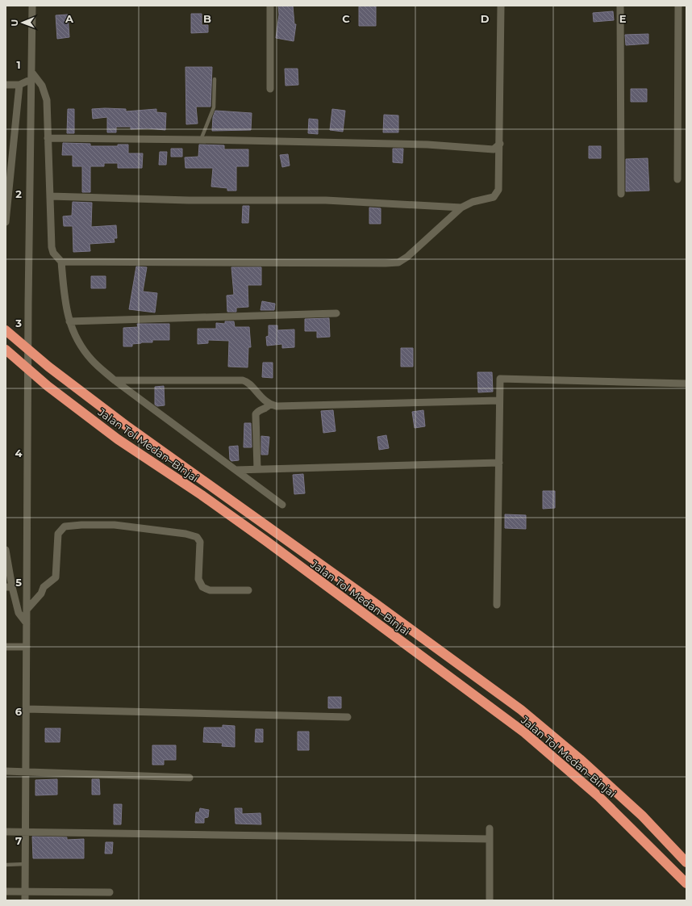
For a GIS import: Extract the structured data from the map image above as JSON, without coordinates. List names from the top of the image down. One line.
{"streets":{"highway":["Jalan Tol Medan–Binjai"]},"north":"left","grid":{"columns":["A","B","C","D","E"],"rows":["1","2","3","4","5","6","7"]}}
